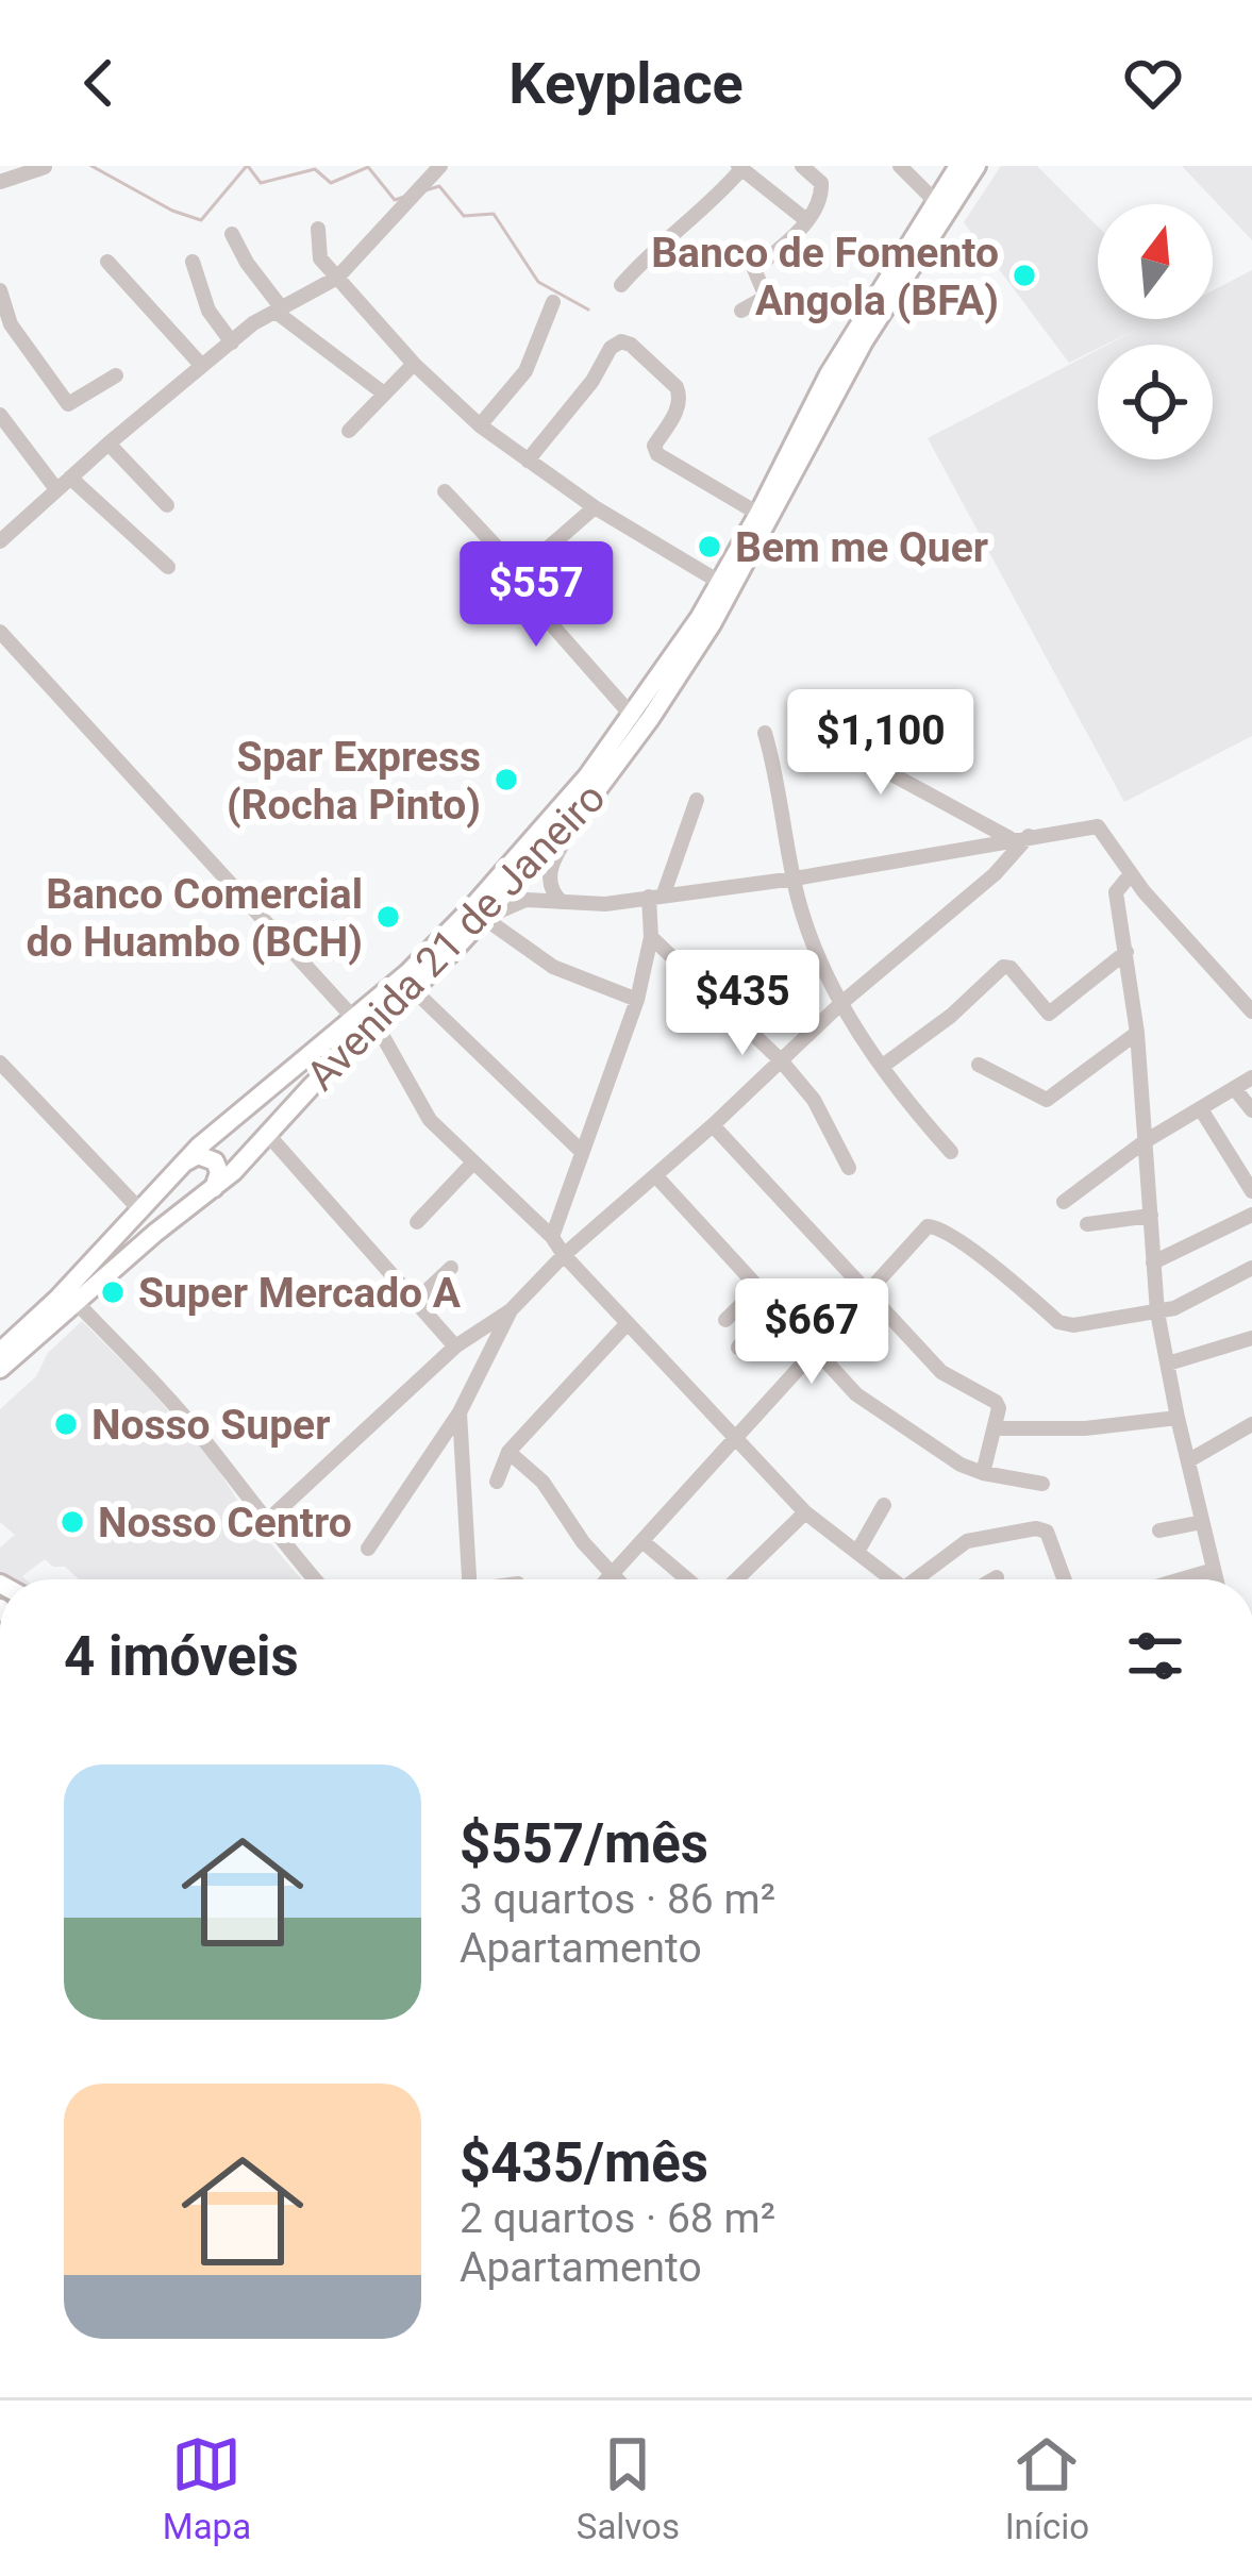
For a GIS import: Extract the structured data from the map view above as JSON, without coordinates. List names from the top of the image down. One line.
{"streets":{"main road":["Avenida 21 de Janeiro"]},"places":["Banco de Fomento Angola (BFA)","Bem me Quer","Spar Express (Rocha Pinto)","Banco Comercial do Huambo (BCH)","Super Mercado A","Nosso Super","Nosso Centro"],"north":"top","page":{"header":"Keyplace","price":["$557","$1,100","$435","$667"],"heading":"4 imóveis","list":[{"name":"$557/mês","note":"3 quartos · 86 m² · Apartamento"},{"name":"$435/mês","note":"2 quartos · 68 m² · Apartamento"}],"tabs":["Mapa","Salvos","Início"]}}
